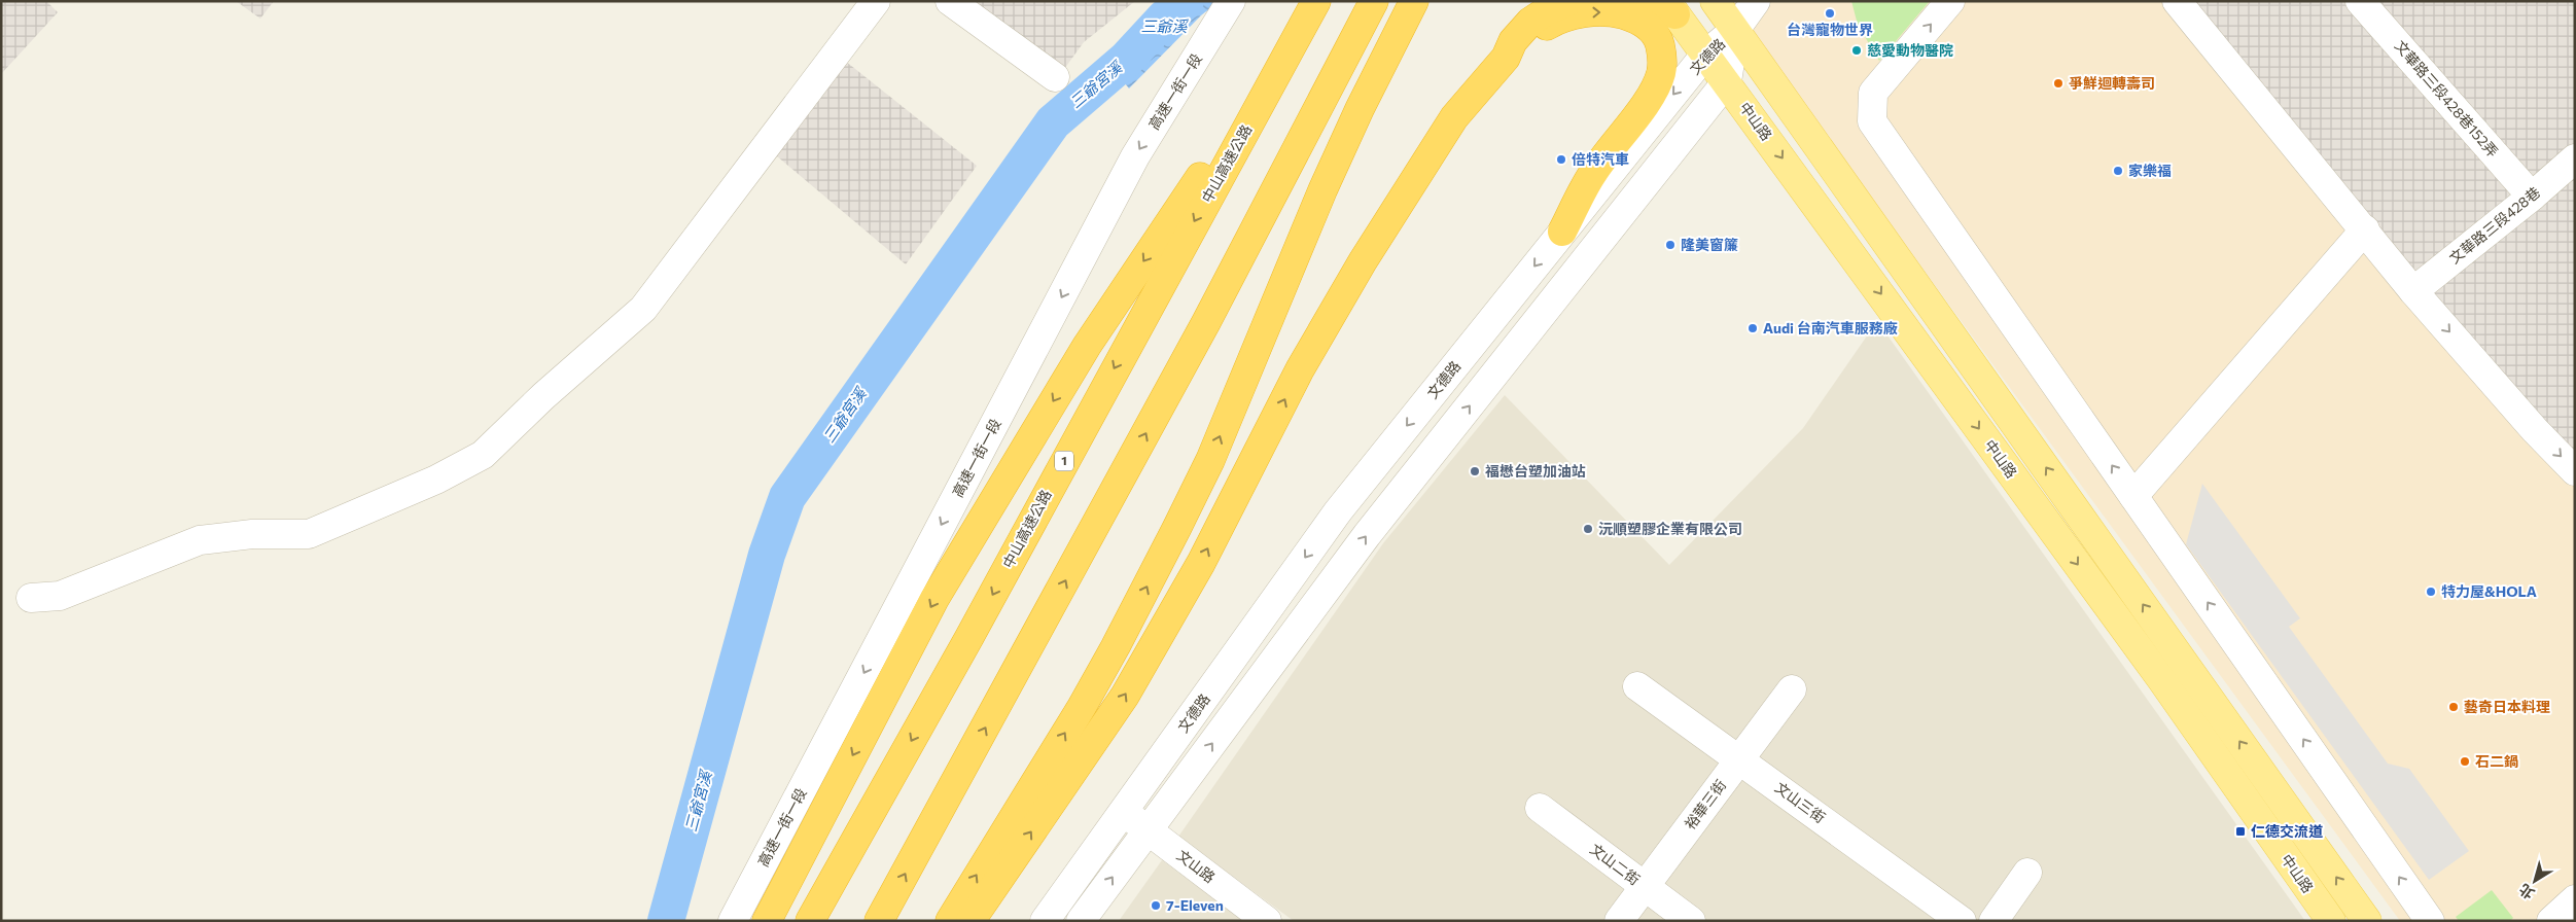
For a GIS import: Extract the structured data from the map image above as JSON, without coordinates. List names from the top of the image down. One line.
{"streets":{"highway":["中山高速公路","1"],"main road":["中山路"],"street":["文德路","高速一街一段","文華路三段428巷152弄","文華路三段428巷","文山三街","裕華三街","文山二街","文山路"]},"crossings":[["文德路","中山路"],["文德路","文山路"],["文華路三段428巷152弄","文華路三段428巷"],["文山三街","裕華三街"],["裕華三街","文山二街"]],"one_way":["高速一街一段"],"water":["三爺溪","三爺宮溪"],"places":{"other":["台灣寵物世界","慈愛動物醫院","爭鮮迴轉壽司","倍特汽車","家樂福","隆美窗簾","Audi 台南汽車服務廠","福懋台塑加油站","沅順塑膠企業有限公司","特力屋&HOLA","藝奇日本料理","石二鍋","7-Eleven"],"transit":["仁德交流道"]},"north":"bottom left"}
